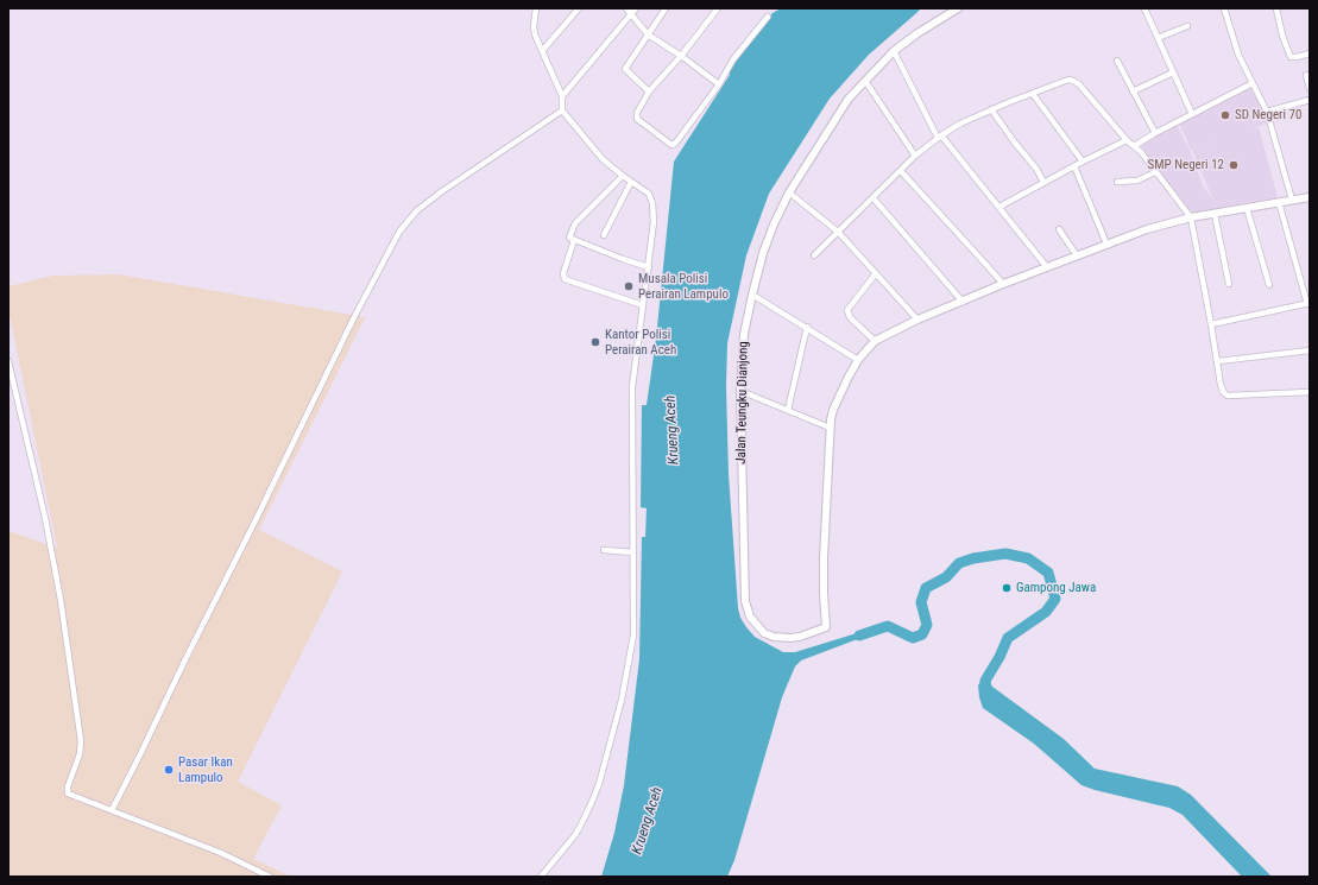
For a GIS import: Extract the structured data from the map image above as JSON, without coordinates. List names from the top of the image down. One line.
{"streets":{"street":["Jalan Teungku Dianjong"]},"water":["Krueng Aceh"],"places":["SD Negeri 70","SMP Negeri 12","Musala Polisi Perairan Lampulo","Kantor Polisi Perairan Aceh","Gampong Jawa","Pasar Ikan Lampulo"]}
